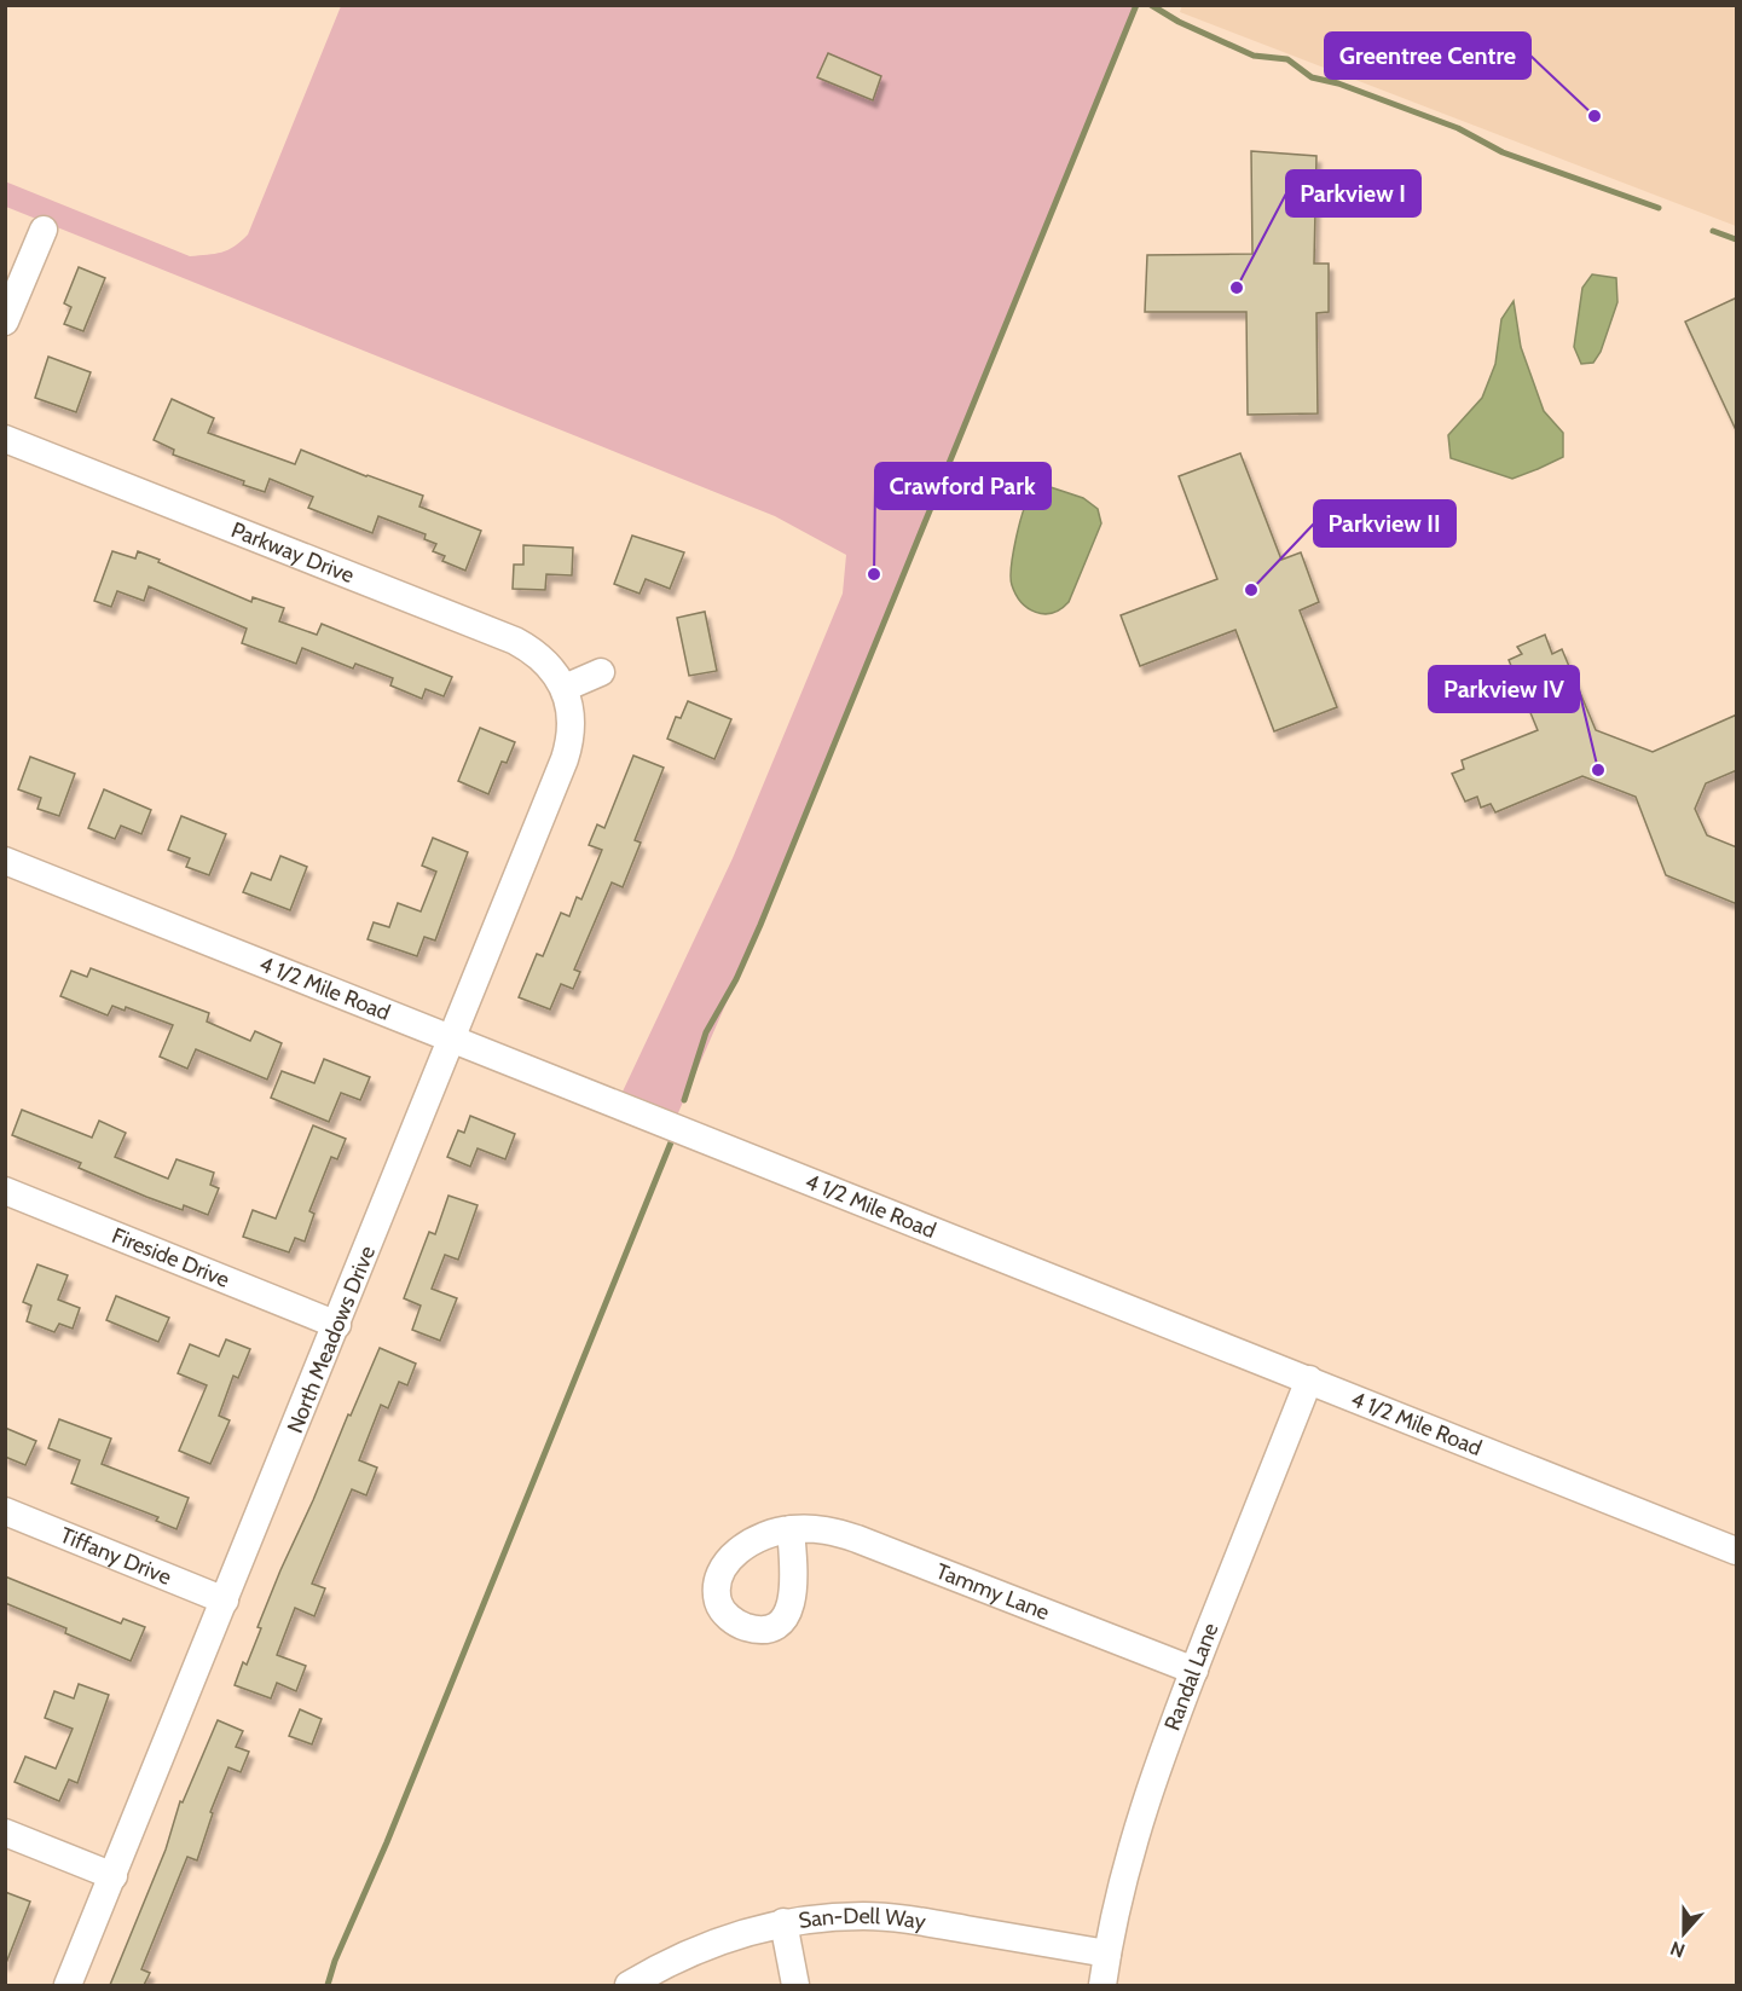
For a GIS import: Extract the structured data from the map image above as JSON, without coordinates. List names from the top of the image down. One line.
{"streets":{"street":["Parkway Drive","4 1/2 Mile Road","Fireside Drive","North Meadows Drive","Tiffany Drive","Tammy Lane","Randal Lane","San-Dell Way"]},"crossings":[["Parkway Drive","North Meadows Drive"],["4 1/2 Mile Road","North Meadows Drive"],["4 1/2 Mile Road","Randal Lane"],["Fireside Drive","North Meadows Drive"],["North Meadows Drive","Tiffany Drive"],["Tammy Lane","Randal Lane"],["Randal Lane","San-Dell Way"]],"places":["Greentree Centre","Parkview I","Crawford Park","Parkview II","Parkview IV"],"north":"bottom"}
